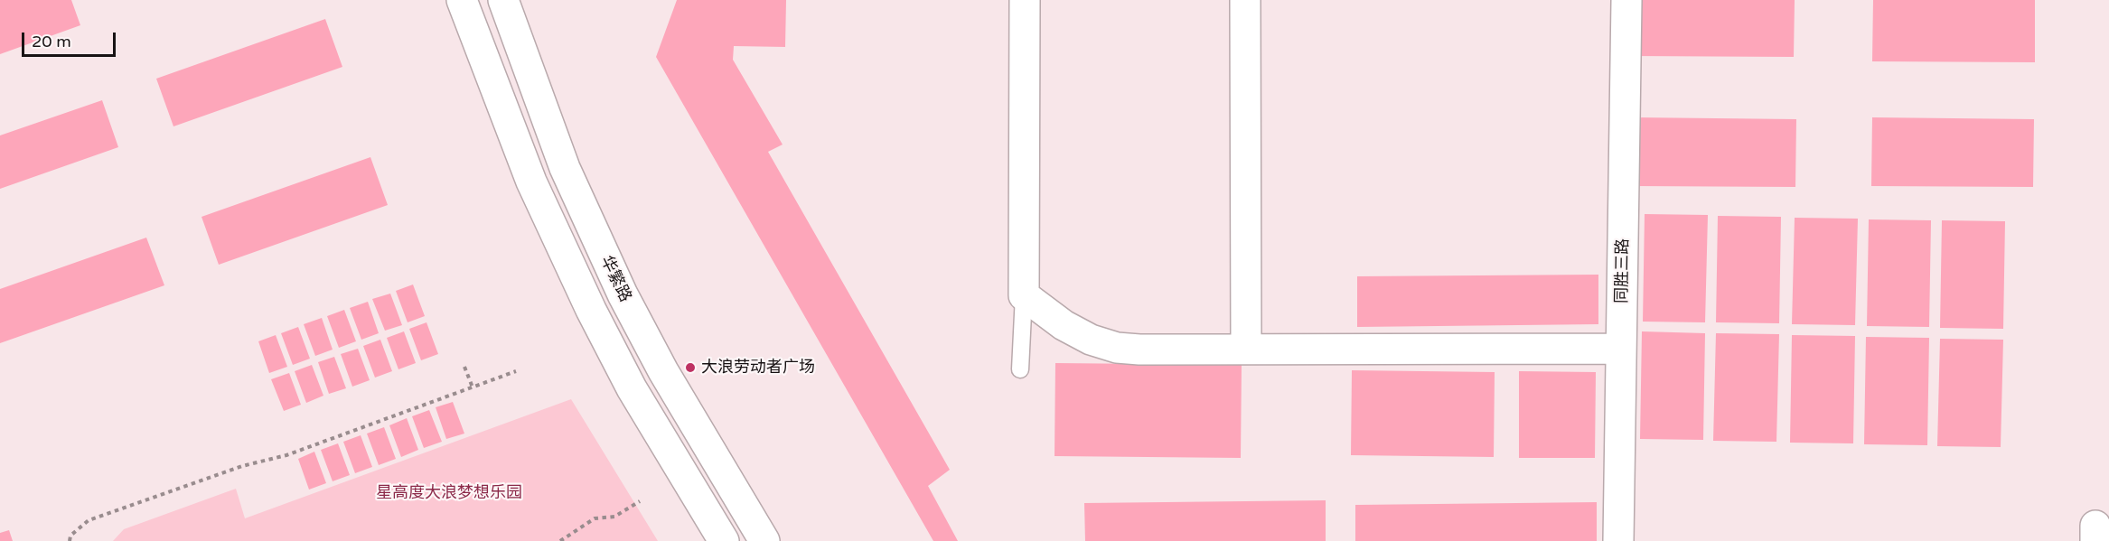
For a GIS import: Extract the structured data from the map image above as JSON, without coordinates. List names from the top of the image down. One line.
{"streets":{"street":["同胜三路","华繁路"]},"parks":["星高度大浪梦想乐园"],"places":["大浪劳动者广场"],"scale_bar":"20 m"}
